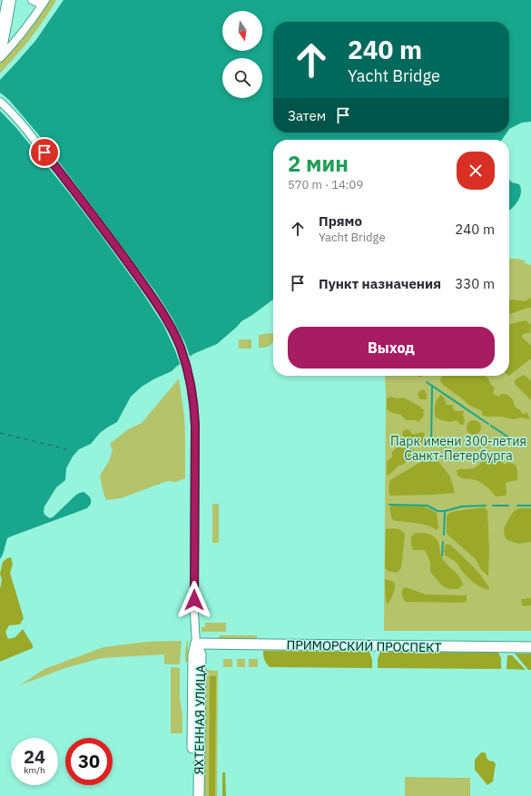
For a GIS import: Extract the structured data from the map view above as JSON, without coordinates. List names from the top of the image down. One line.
{"streets":{"street":["ПРИМОРСКИЙ ПРОСПЕКТ","ЯХТЕННАЯ УЛИЦА"]},"crossings":[["ПРИМОРСКИЙ ПРОСПЕКТ","ЯХТЕННАЯ УЛИЦА"]],"parks":["Парк имени 300-летия Санкт-Петербурга"],"north":"bottom","page":{"turn":["240 m","Yacht Bridge"],"then":"Затем","heading":["2 мин","570 m · 14:09"],"list":[{"name":"Прямо","note":"Yacht Bridge","value":"240 m"},{"name":"Пункт назначения","value":"330 m"}],"buttons":"Выход","speed":"24 km/h","limit":"30"}}
